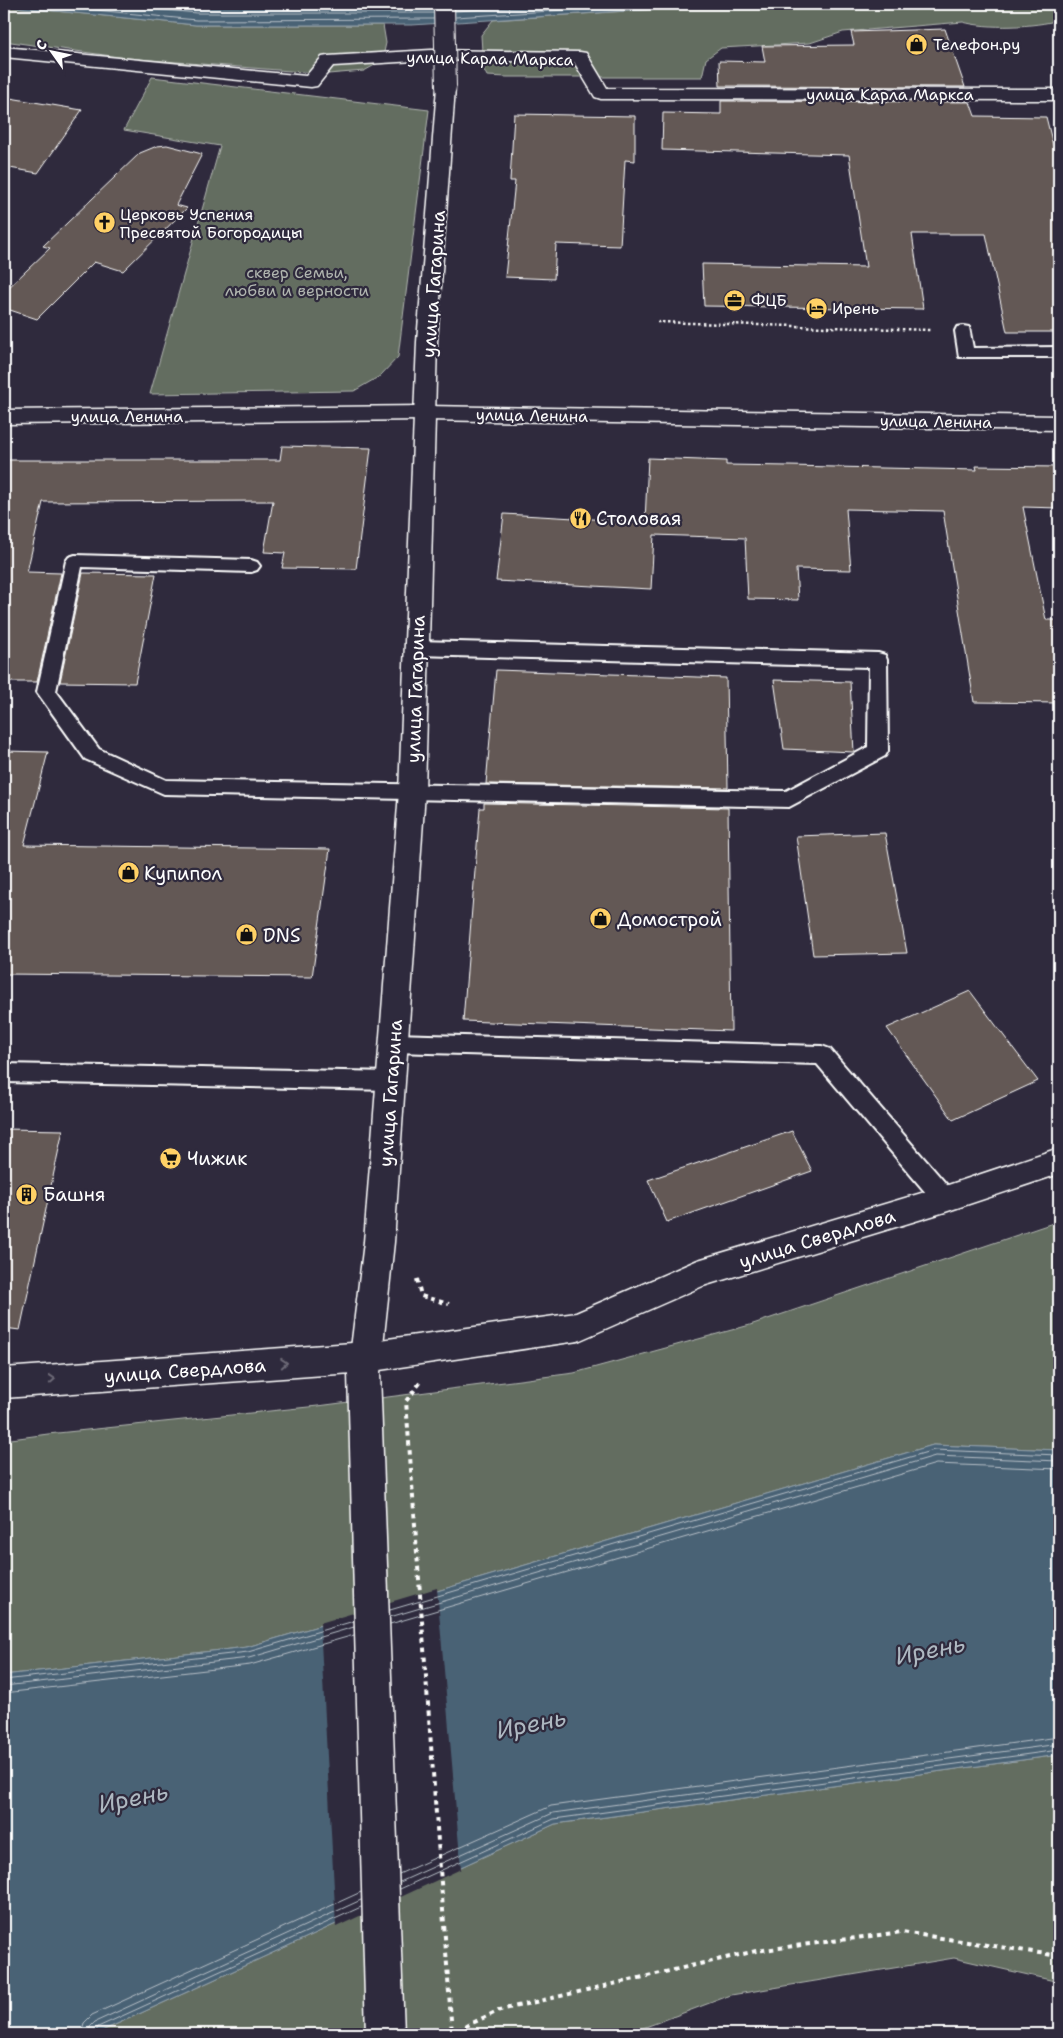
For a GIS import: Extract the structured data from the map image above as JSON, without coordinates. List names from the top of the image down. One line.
{"streets":{"main road":["улица Карла Маркса","улица Гагарина","улица Ленина","улица Свердлова"]},"crossings":[["улица Гагарина","улица Ленина"],["улица Гагарина","улица Свердлова"]],"water":["Ирень"],"parks":["сквер Семьи, любви и верности"],"places":{"shop":["Телефон.ру","Купипол","Домострой","DNS"],"church":["Церковь Успения Пресвятой Богородицы"],"office":["ФЦБ"],"hotel":["Ирень"],"restaurant":["Столовая"],"supermarket":["Чижик"],"building":["Башня"]},"north":"top left"}
